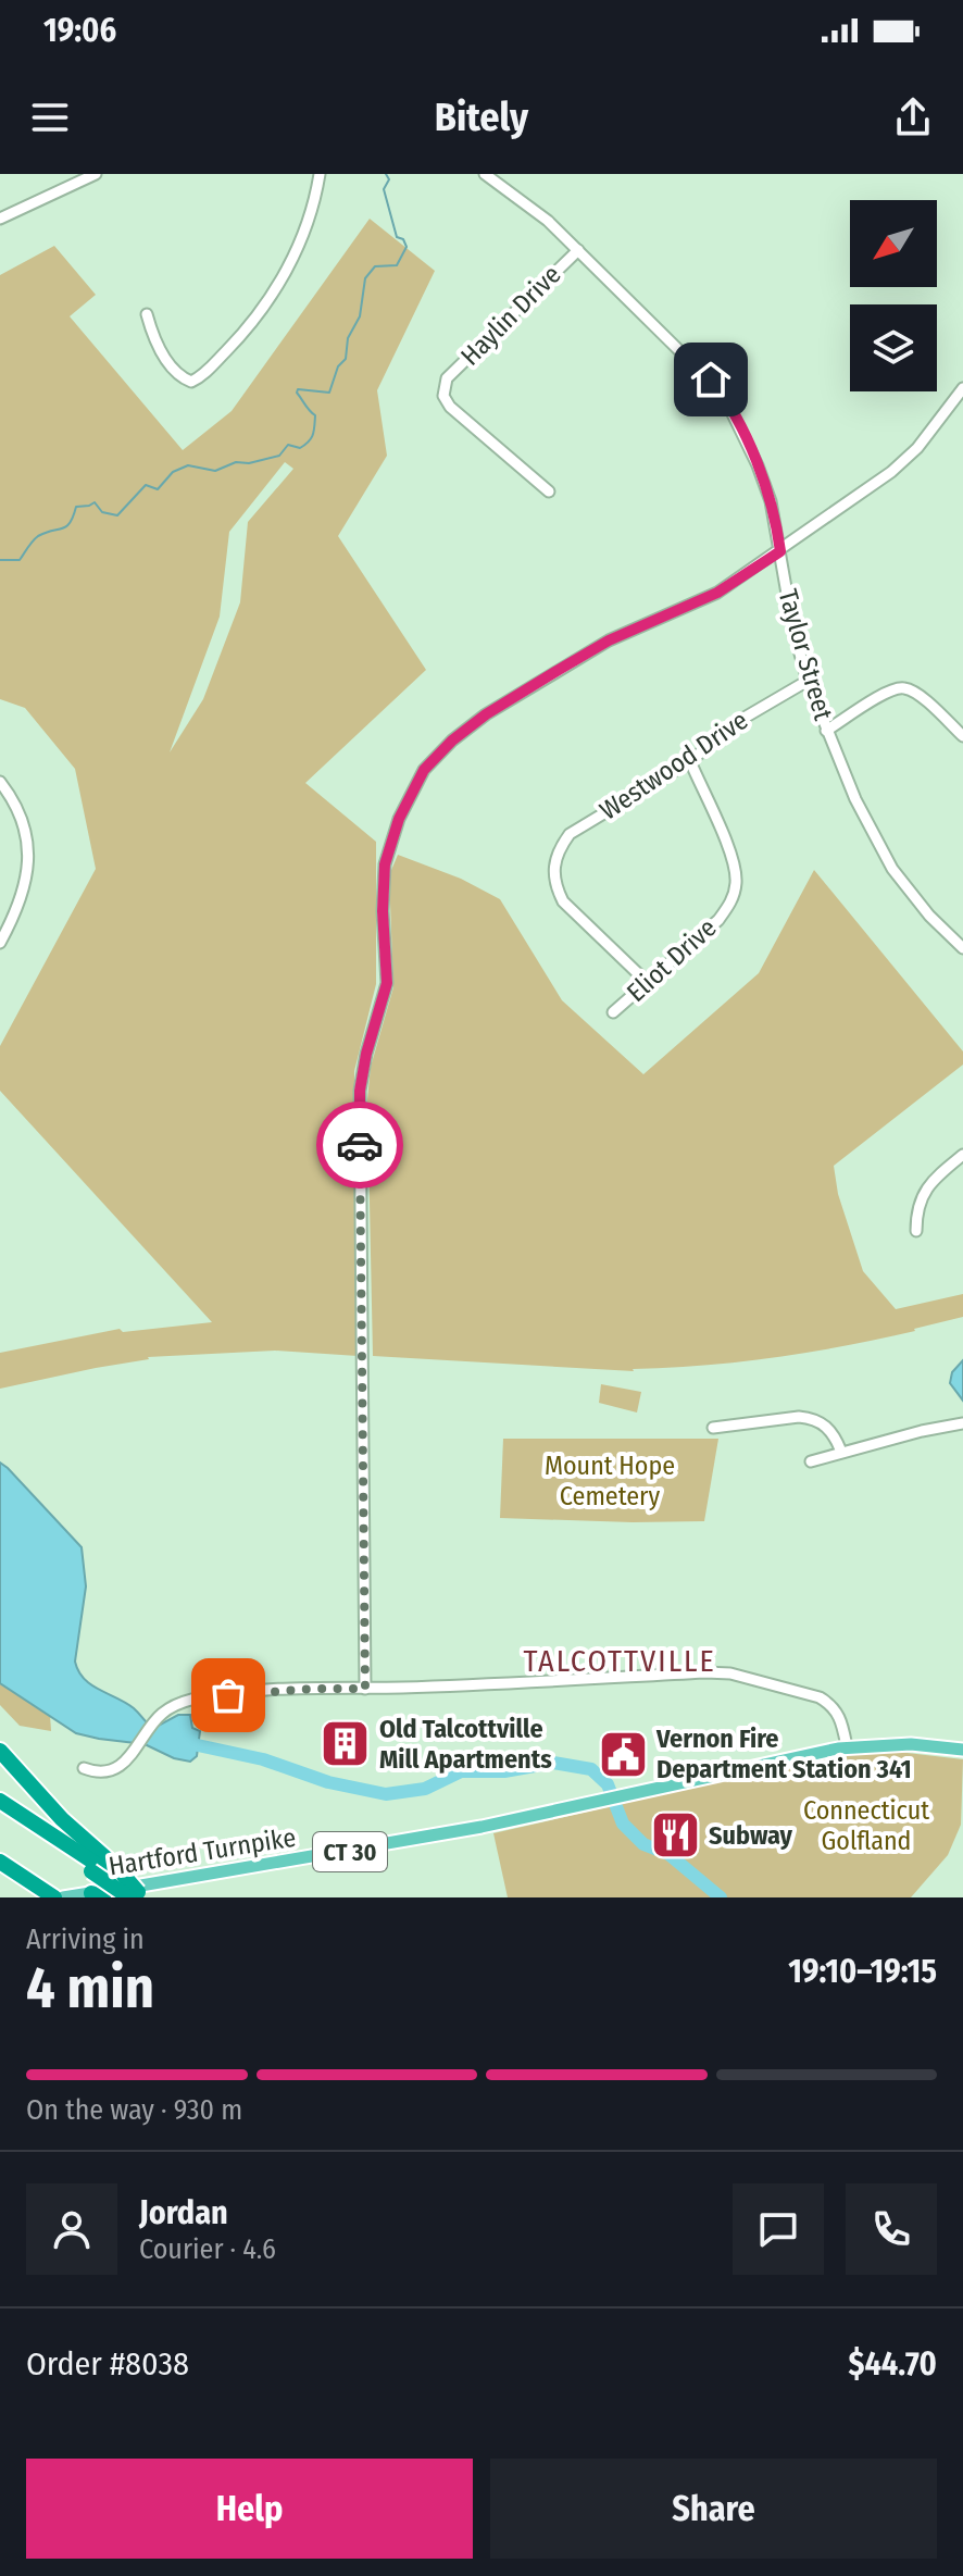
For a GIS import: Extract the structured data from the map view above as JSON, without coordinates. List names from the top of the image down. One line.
{"streets":{"main road":["Hartford Turnpike","CT 30"],"street":["Haylin Drive","Taylor Street","Westwood Drive","Eliot Drive"]},"crossings":[["Haylin Drive","Taylor Street"],["Taylor Street","Westwood Drive"],["Westwood Drive","Eliot Drive"]],"districts":["TALCOTTVILLE"],"parks":["Mount Hope Cemetery","Connecticut Golfland"],"places":{"building":["Old Talcottville Mill Apartments"],"public building":["Vernon Fire Department Station 341"],"restaurant":["Subway"]},"north":"bottom left","page":{"status":"19:06","header":"Bitely","heading":["4 min","Arriving in","19:10–19:15"],"panel":["Jordan","Courier · 4.6","Order #8038","$44.70"],"bar":"On the way · 930 m","buttons":["Help","Share"]}}
